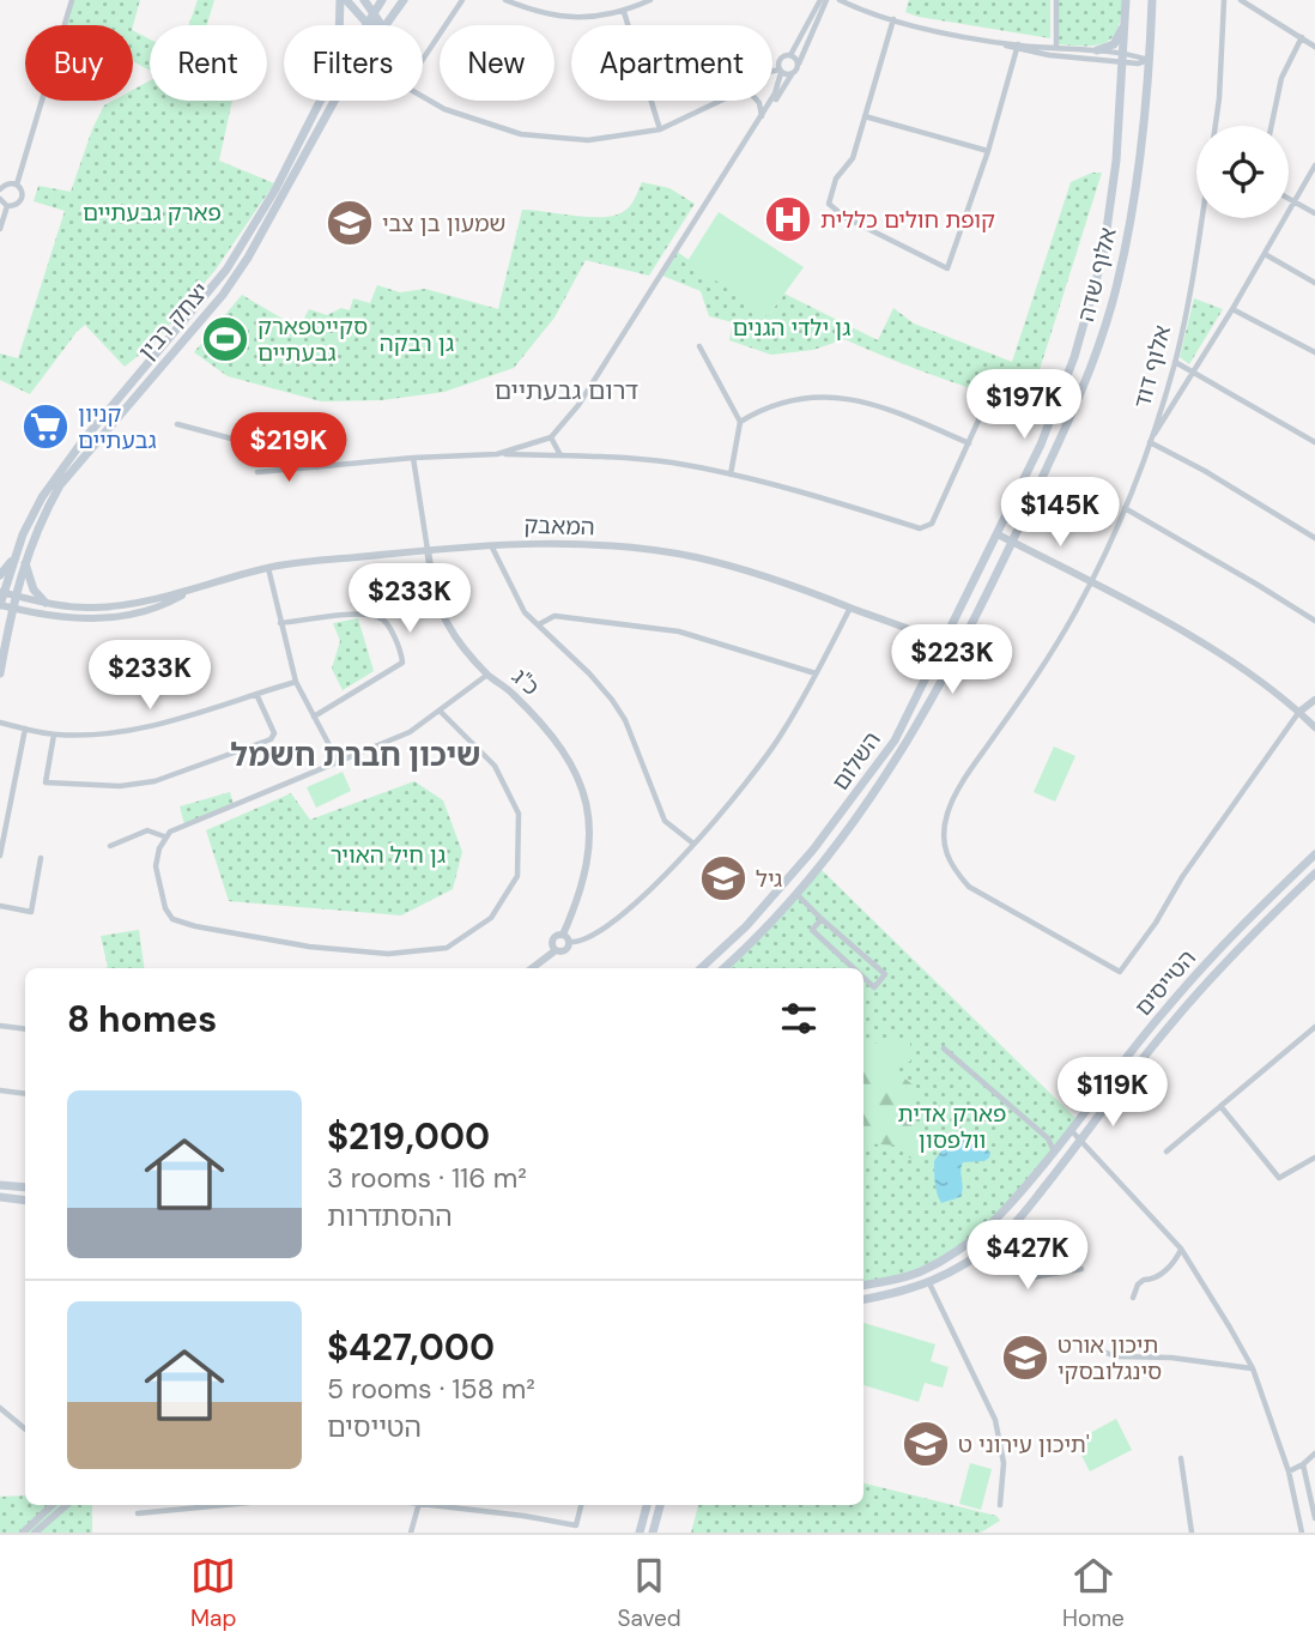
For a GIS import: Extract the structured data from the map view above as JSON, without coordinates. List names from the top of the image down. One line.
{"streets":{"main road":["אלוף שדה","יצחק רבין","השלום","הטייסים"],"street":["אלוף דוד","המאבק","כ\"ג"]},"crossings":[["אלוף שדה","השלום"],["יצחק רבין","המאבק"],["המאבק","כ\"ג"],["המאבק","השלום"]],"districts":["דרום גבעתיים","שיכון חברת חשמל"],"parks":["פארק גבעתיים","גן ילדי הגנים","גן רבקה","גן חיל האויר","פארק אדית וולפסון"],"places":{"hospital":["קופת חולים כללית"],"school or university":["שמעון בן צבי","גיל","תיכון אורט סינגלובסקי","תיכון עירוני ט'"],"sports":["סקייטפארק גבעתיים"],"supermarket":["קניון גבעתיים"]},"page":{"chip":["Buy","Rent","Filters","New","Apartment"],"price":["$197K","$219K","$145K","$233K","$223K","$233K","$119K","$427K"],"heading":"8 homes","list":[{"name":"$219,000","note":"3 rooms · 116 m² · ההסתדרות"},{"name":"$427,000","note":"5 rooms · 158 m² · הטייסים"}],"tabs":["Map","Saved","Home"]}}
